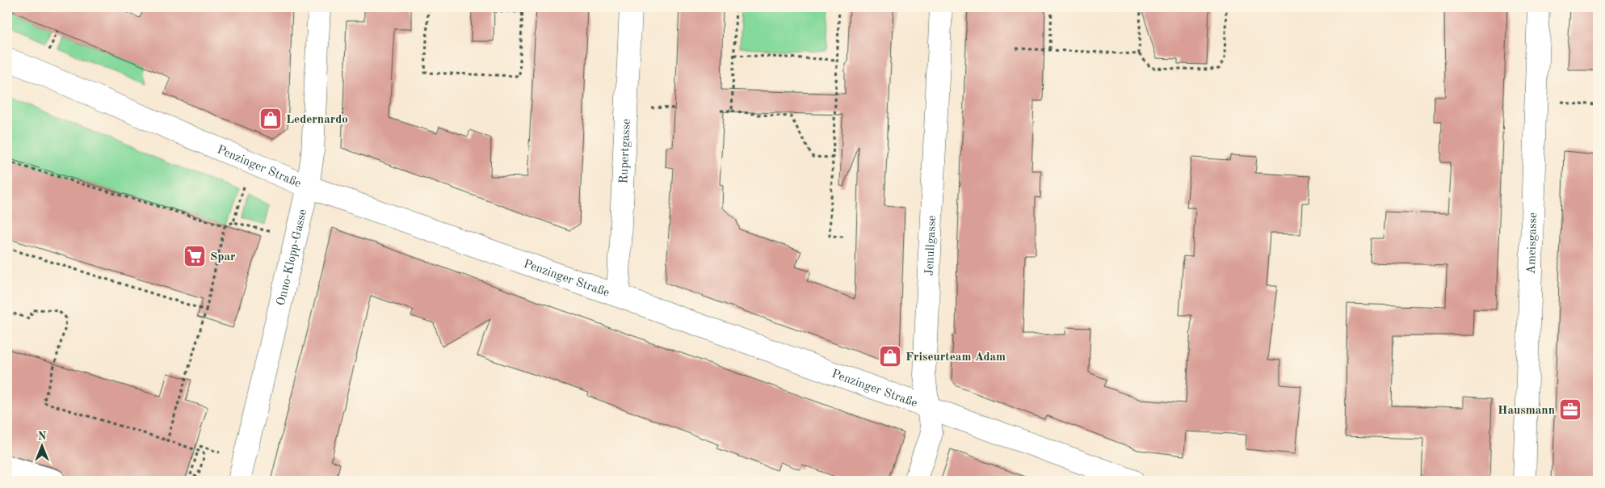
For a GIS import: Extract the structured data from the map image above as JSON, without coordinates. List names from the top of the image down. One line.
{"streets":{"street":["Rupertgasse","Penzinger Straße","Ameisgasse","Jenullgasse","Onno-Klopp-Gasse"]},"crossings":[["Rupertgasse","Penzinger Straße"],["Penzinger Straße","Jenullgasse"],["Penzinger Straße","Onno-Klopp-Gasse"]],"places":{"shop":["Ledernardo","Friseurteam Adam"],"supermarket":["Spar"],"office":["Hausmann"]},"north":"top"}
